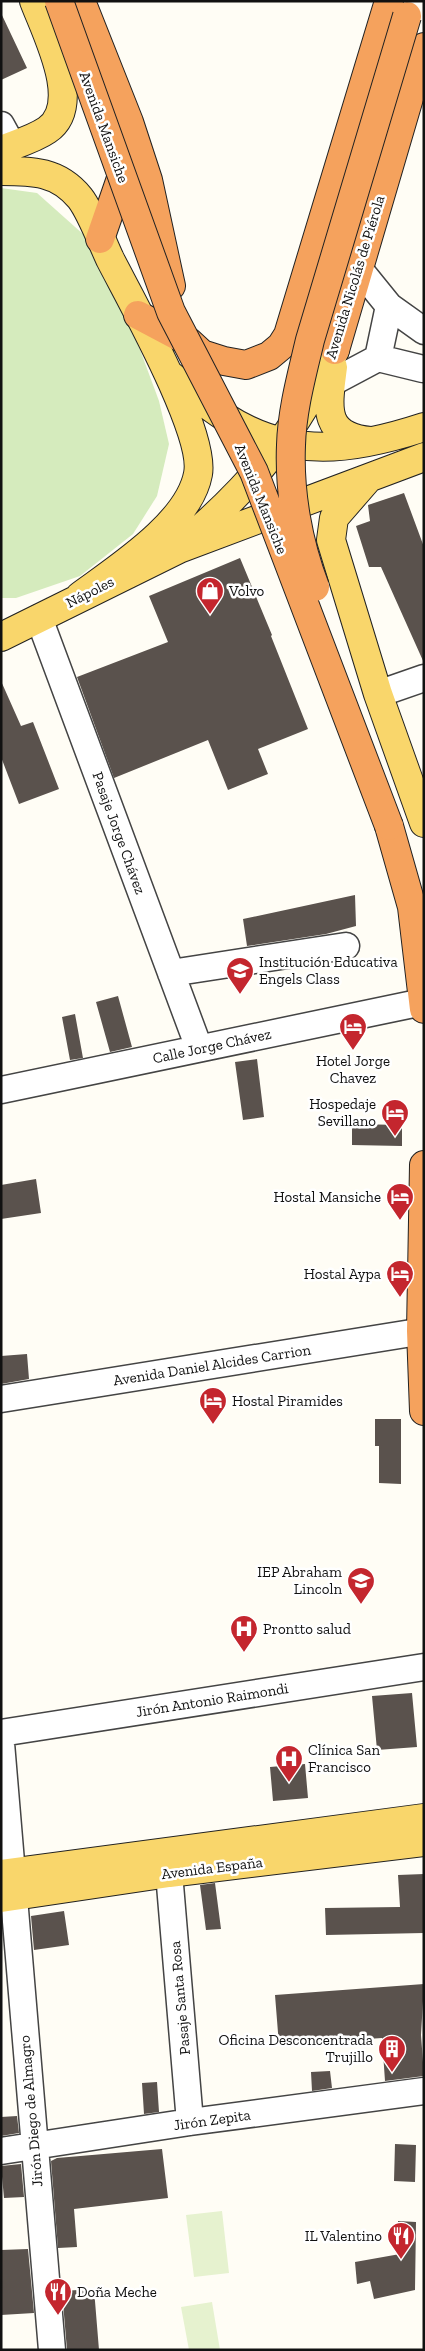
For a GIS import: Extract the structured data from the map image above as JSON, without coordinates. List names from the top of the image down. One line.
{"streets":{"highway":["Avenida Mansiche","Avenida Nicolás de Piérola"],"main road":["Nápoles","Avenida España"],"street":["Pasaje Jorge Chávez","Calle Jorge Chávez","Avenida Daniel Alcides Carrion","Jirón Antonio Raimondi","Pasaje Santa Rosa","Jirón Diego de Almagro","Jirón Zepita"]},"crossings":[["Avenida Mansiche","Calle Jorge Chávez"],["Avenida Nicolás de Piérola","Nápoles"],["Nápoles","Pasaje Jorge Chávez"],["Pasaje Jorge Chávez","Calle Jorge Chávez"],["Avenida España","Pasaje Santa Rosa"],["Avenida España","Jirón Diego de Almagro"],["Pasaje Santa Rosa","Jirón Zepita"],["Jirón Diego de Almagro","Jirón Zepita"]],"places":{"shop":["Volvo"],"school or university":["Institución Educativa Engels Class","IEP Abraham Lincoln"],"hotel":["Hotel Jorge Chavez","Hospedaje Sevillano","Hostal Mansiche","Hostal Aypa","Hostal Piramides"],"hospital":["Prontto salud","Clínica San Francisco"],"building":["Oficina Desconcentrada Trujillo"],"restaurant":["IL Valentino","Doña Meche"]}}
